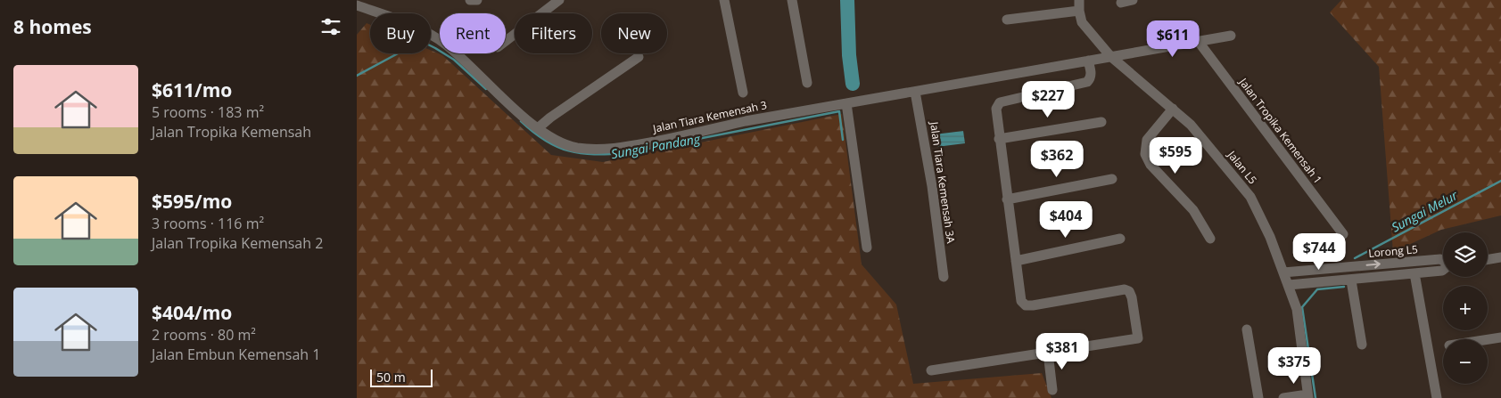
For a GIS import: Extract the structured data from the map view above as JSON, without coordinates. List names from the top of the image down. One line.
{"streets":{"street":["Jalan Tiara Kemensah 3","Jalan Tropika Kemensah 1","Jalan L5","Jalan Tiara Kemensah 3A","Lorong L5"]},"crossings":[["Jalan Tiara Kemensah 3","Jalan Tropika Kemensah 1"],["Jalan Tiara Kemensah 3","Jalan L5"],["Jalan Tiara Kemensah 3","Jalan Tiara Kemensah 3A"],["Jalan L5","Lorong L5"]],"water":["Sungai Pandang","Sungai Melur"],"scale_bar":"50 m","page":{"heading":"8 homes","chip":["Buy","Rent","Filters","New"],"price":["$611","$227","$595","$362","$404","$744","$381","$375"],"list":[{"name":"$611/mo","note":"5 rooms · 183 m² · Jalan Tropika Kemensah"},{"name":"$595/mo","note":"3 rooms · 116 m² · Jalan Tropika Kemensah 2"},{"name":"$404/mo","note":"2 rooms · 80 m² · Jalan Embun Kemensah 1"}],"map_buttons":["+","−"],"scale":"50 m"}}
